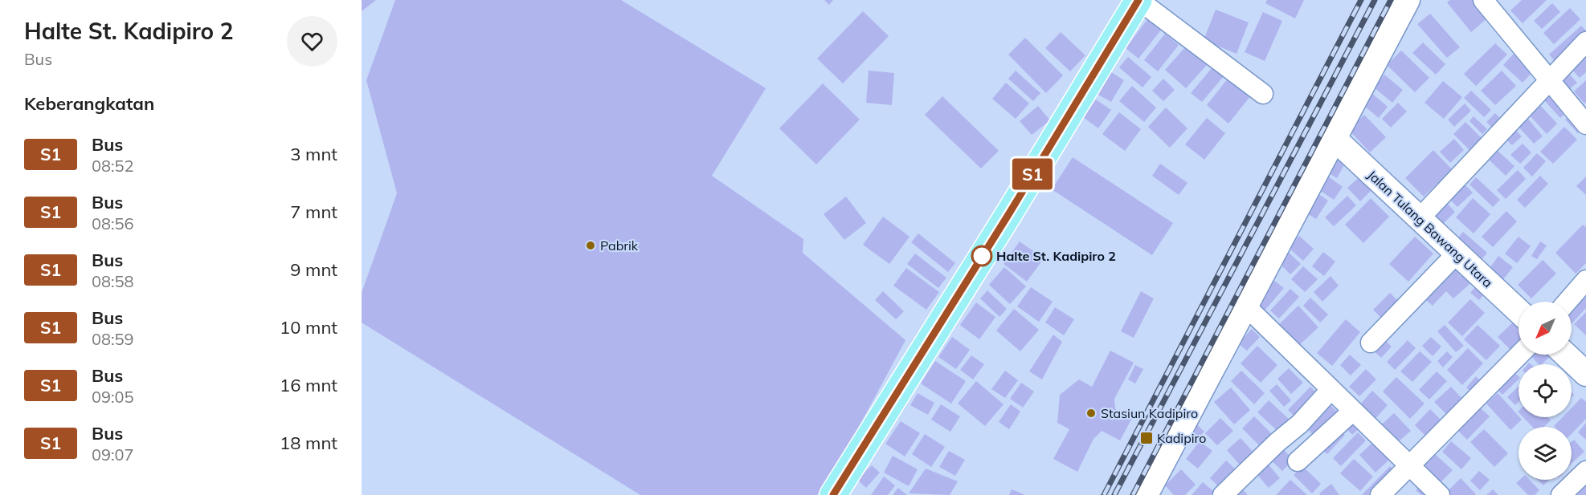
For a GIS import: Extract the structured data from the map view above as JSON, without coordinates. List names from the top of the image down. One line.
{"streets":{"street":["Jalan Tulang Bawang Utara"]},"places":{"other":["Pabrik","Halte St. Kadipiro 2","Stasiun Kadipiro"],"transit":["Kadipiro"]},"lines":["bus line S1"],"north":"bottom left","page":{"heading":[["Halte St. Kadipiro 2","Bus"],"Keberangkatan"],"on_map":"S1","list":[{"mark":"S1","name":"Bus","note":"08:52","value":"3 mnt"},{"mark":"S1","name":"Bus","note":"08:56","value":"7 mnt"},{"mark":"S1","name":"Bus","note":"08:58","value":"9 mnt"},{"mark":"S1","name":"Bus","note":"08:59","value":"10 mnt"},{"mark":"S1","name":"Bus","note":"09:05","value":"16 mnt"},{"mark":"S1","name":"Bus","note":"09:07","value":"18 mnt"}]}}
